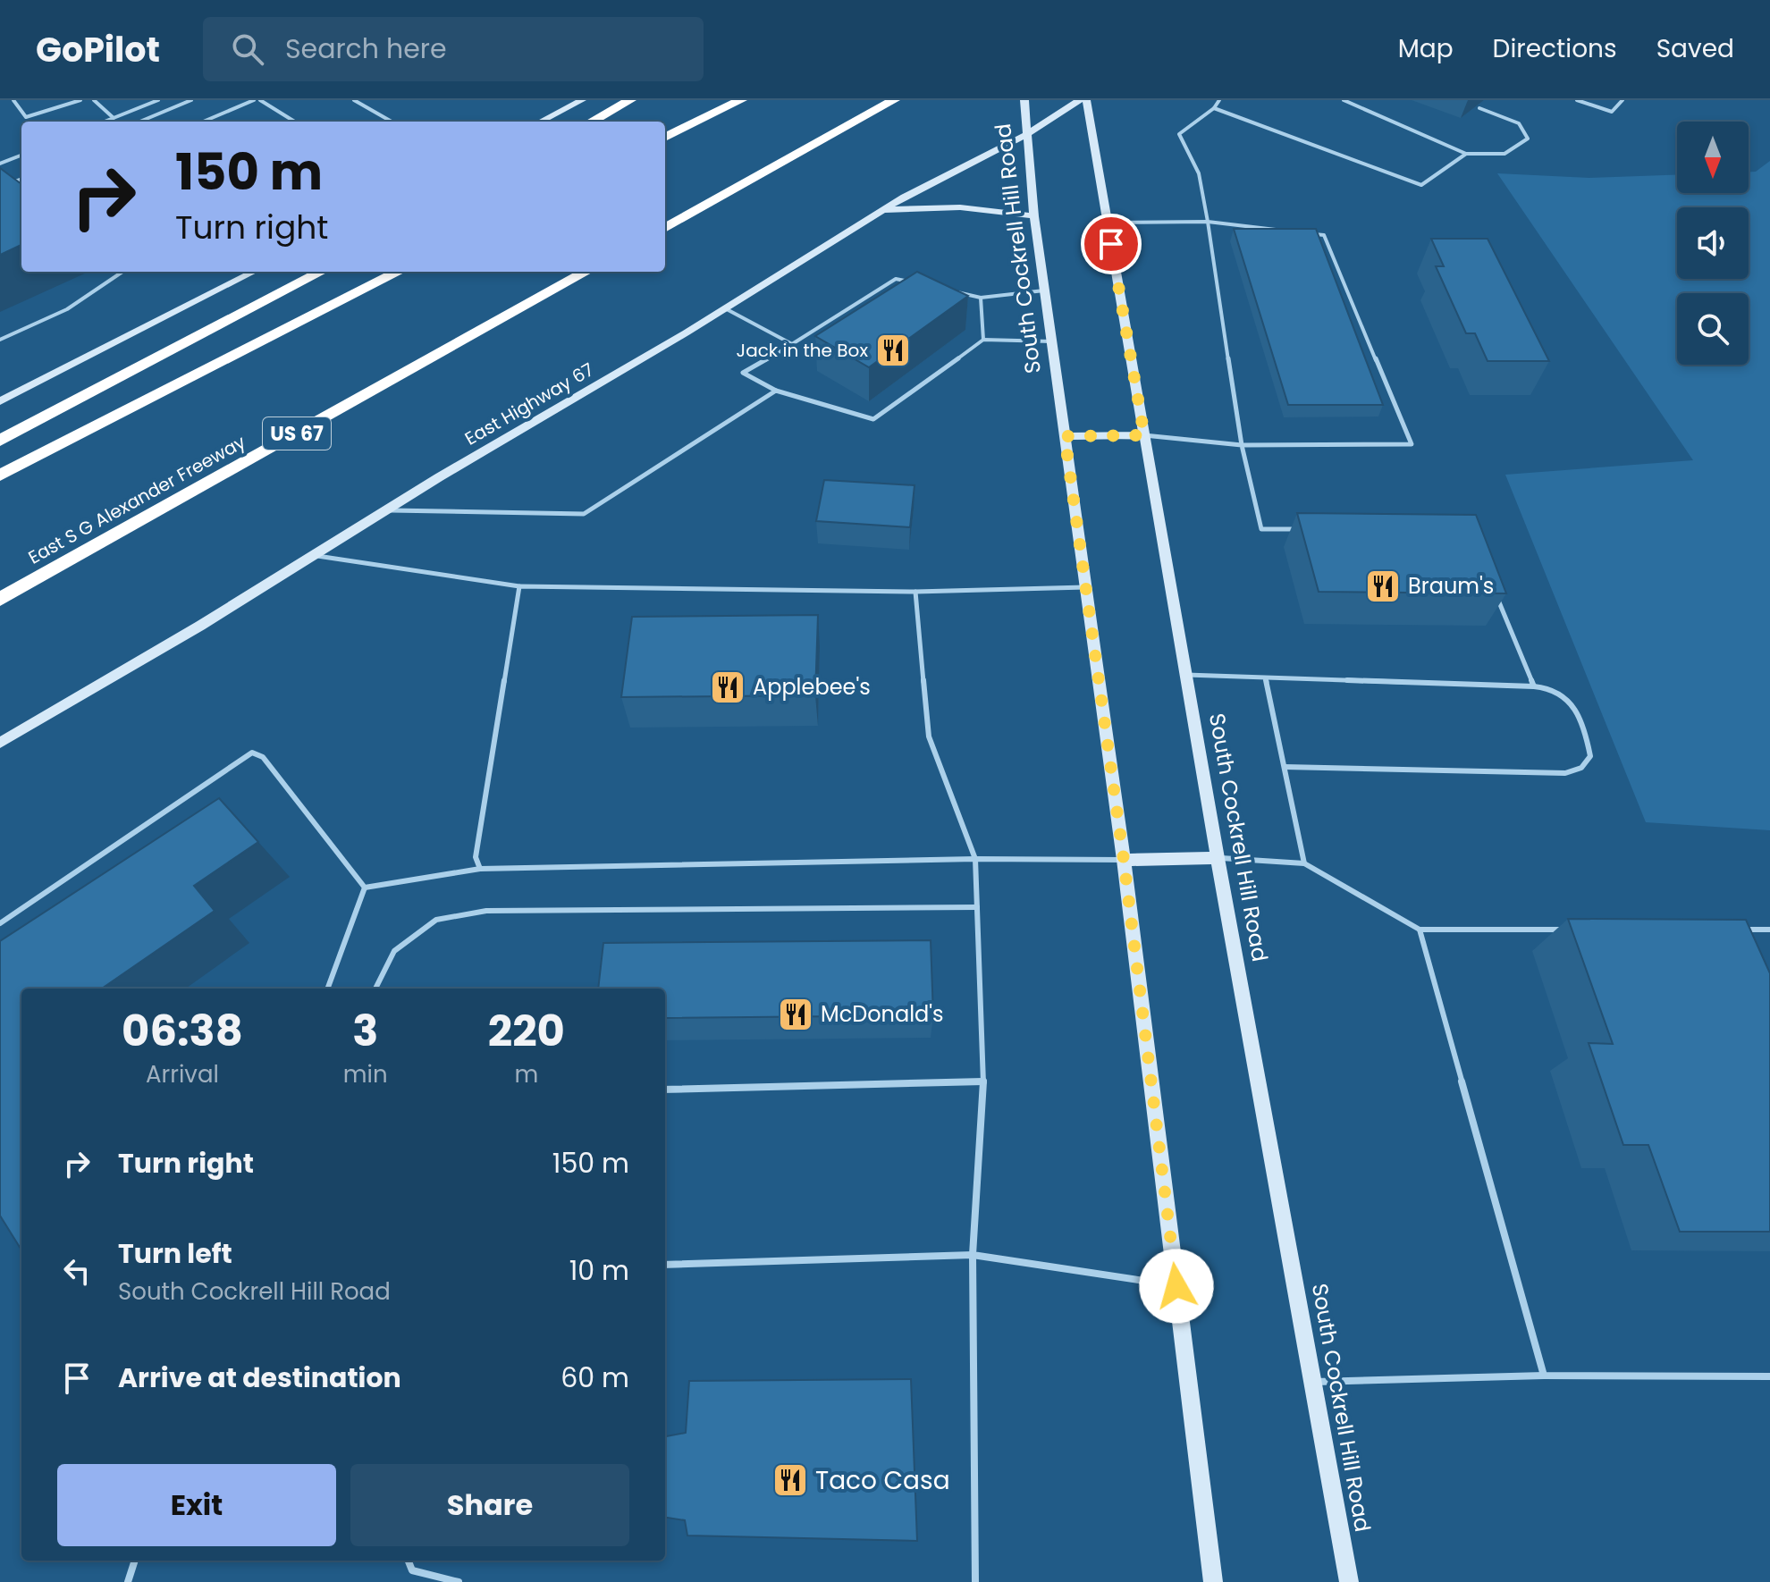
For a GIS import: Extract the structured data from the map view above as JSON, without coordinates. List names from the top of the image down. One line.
{"streets":{"highway":["US 67","East S G Alexander Freeway"],"main road":["South Cockrell Hill Road","East Highway 67"]},"crossings":[["South Cockrell Hill Road","East Highway 67"]],"places":{"restaurant":["Jack in the Box","Braum's","Applebee's","McDonald's","Taco Casa"]},"north":"bottom","page":{"header":"GoPilot","search":"Search here","nav":["Map","Directions","Saved"],"turn":["150 m","Turn right"],"eta":["06:38","Arrival","3","min","220","m"],"list":[{"name":"Turn right","value":"150 m"},{"name":"Turn left","note":"South Cockrell Hill Road","value":"10 m"},{"name":"Arrive at destination","value":"60 m"}],"buttons":["Exit","Share"]}}
